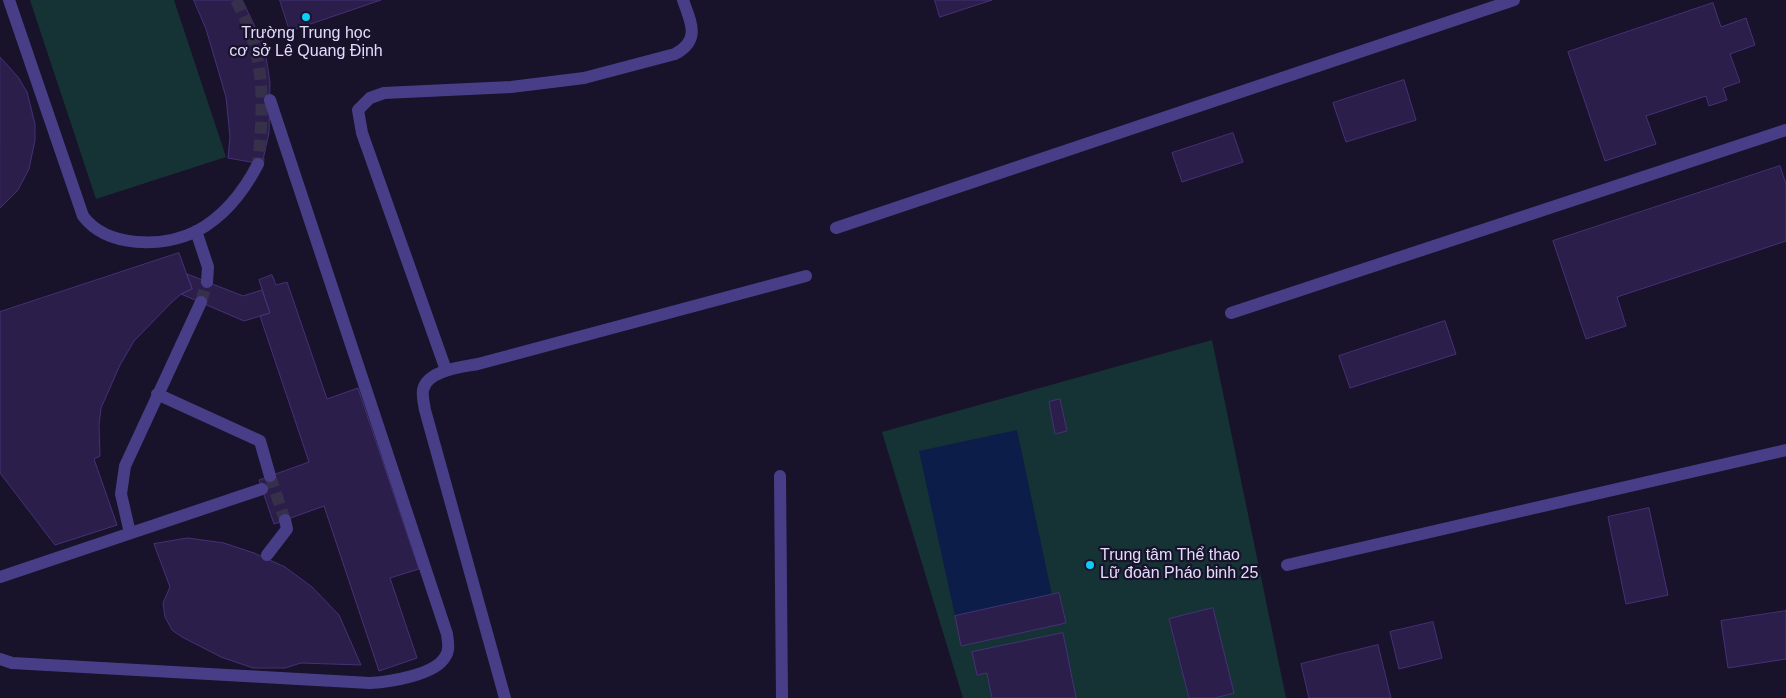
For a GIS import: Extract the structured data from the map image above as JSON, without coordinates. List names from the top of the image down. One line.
{"places":["Trường Trung học cơ sở Lê Quang Định","Trung tâm Thể thao Lữ đoàn Pháo binh 25"]}
